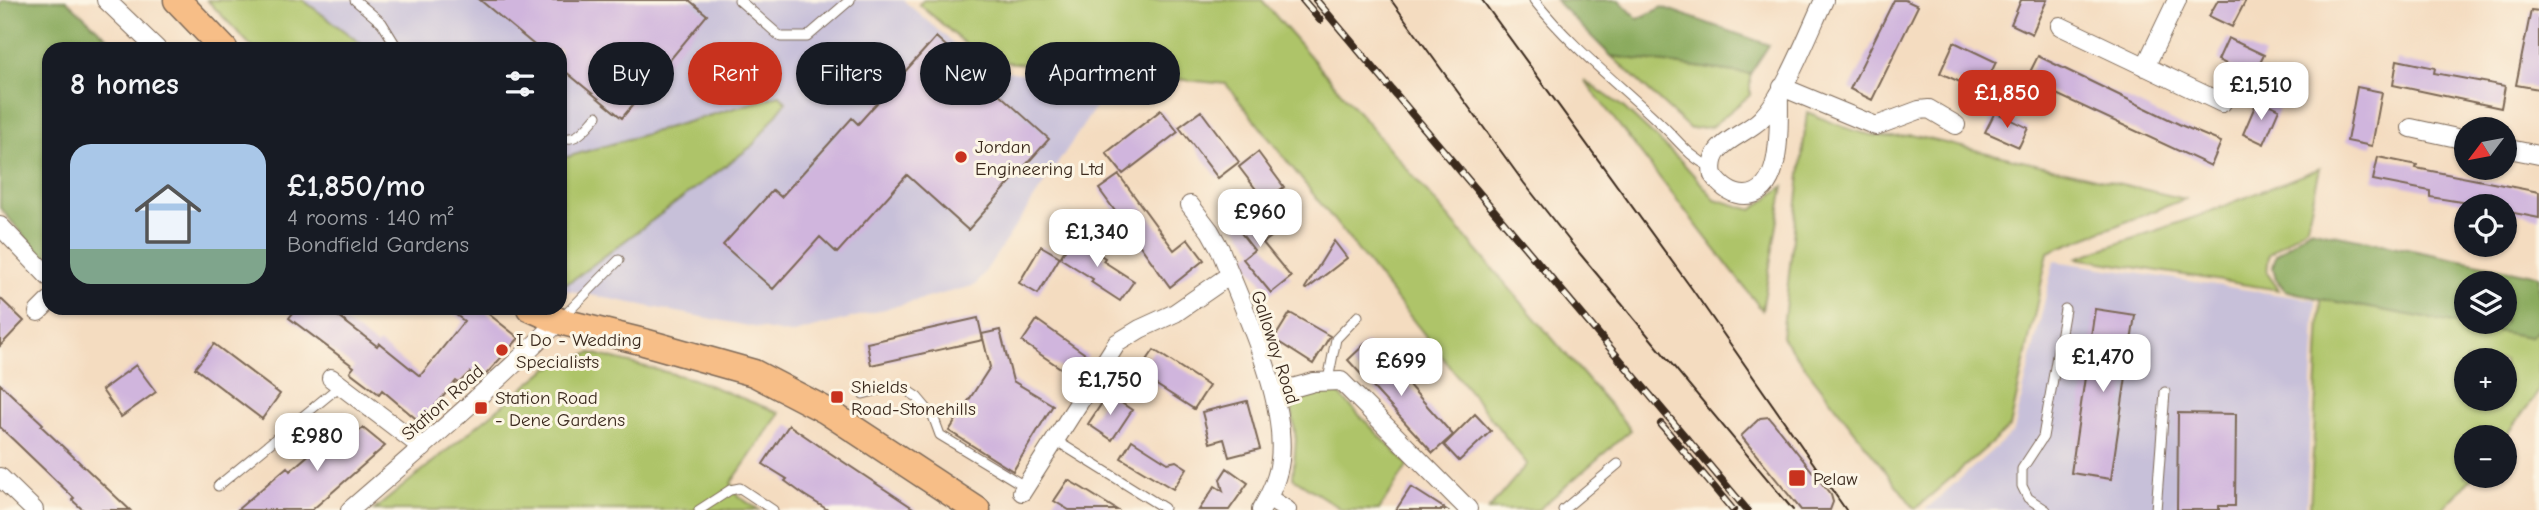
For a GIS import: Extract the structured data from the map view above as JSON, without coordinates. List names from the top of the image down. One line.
{"streets":{"street":["Galloway Road","Station Road"]},"places":{"other":["Jordan Engineering Ltd","I Do - Wedding Specialists"],"transit":["Shields Road-Stonehills","Station Road - Dene Gardens","Pelaw"]},"north":"bottom left","page":{"chip":["Buy","Rent","Filters","New","Apartment"],"heading":"8 homes","price":["£1,510","£1,850","£960","£1,340","£1,470","£699","£1,750","£980"],"map_buttons":["+","−"],"list":[{"name":"£1,850/mo","note":"4 rooms · 140 m² · Bondfield Gardens"}]}}
